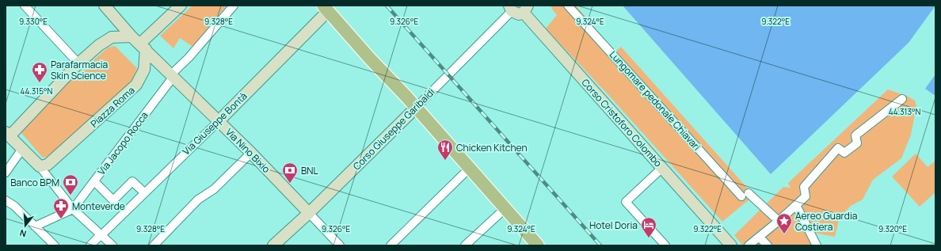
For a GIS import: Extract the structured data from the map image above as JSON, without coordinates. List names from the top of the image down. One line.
{"streets":{"street":["Lungomare pedonale Chiavari","Piazza Roma","Corso Cristoforo Colombo","Via Giuseppe Bontà","Corso Giuseppe Garibaldi","Via Jacopo Rocca","Via Nino Bixio"]},"crossings":[["Piazza Roma","Via Nino Bixio"],["Via Giuseppe Bontà","Via Nino Bixio"],["Corso Giuseppe Garibaldi","Via Nino Bixio"],["Via Jacopo Rocca","Via Nino Bixio"]],"places":{"pharmacy":["Parafarmacia Skin Science","Monteverde"],"restaurant":["Chicken Kitchen"],"bank":["BNL","Banco BPM"],"place":["Aereo Guardia Costiera"],"hotel":["Hotel Doria"]},"north":"bottom","coordinates":["9.330°E","9.328°E","9.326°E","9.324°E","9.322°E","44.315°N","44.313°N","9.320°E"]}
